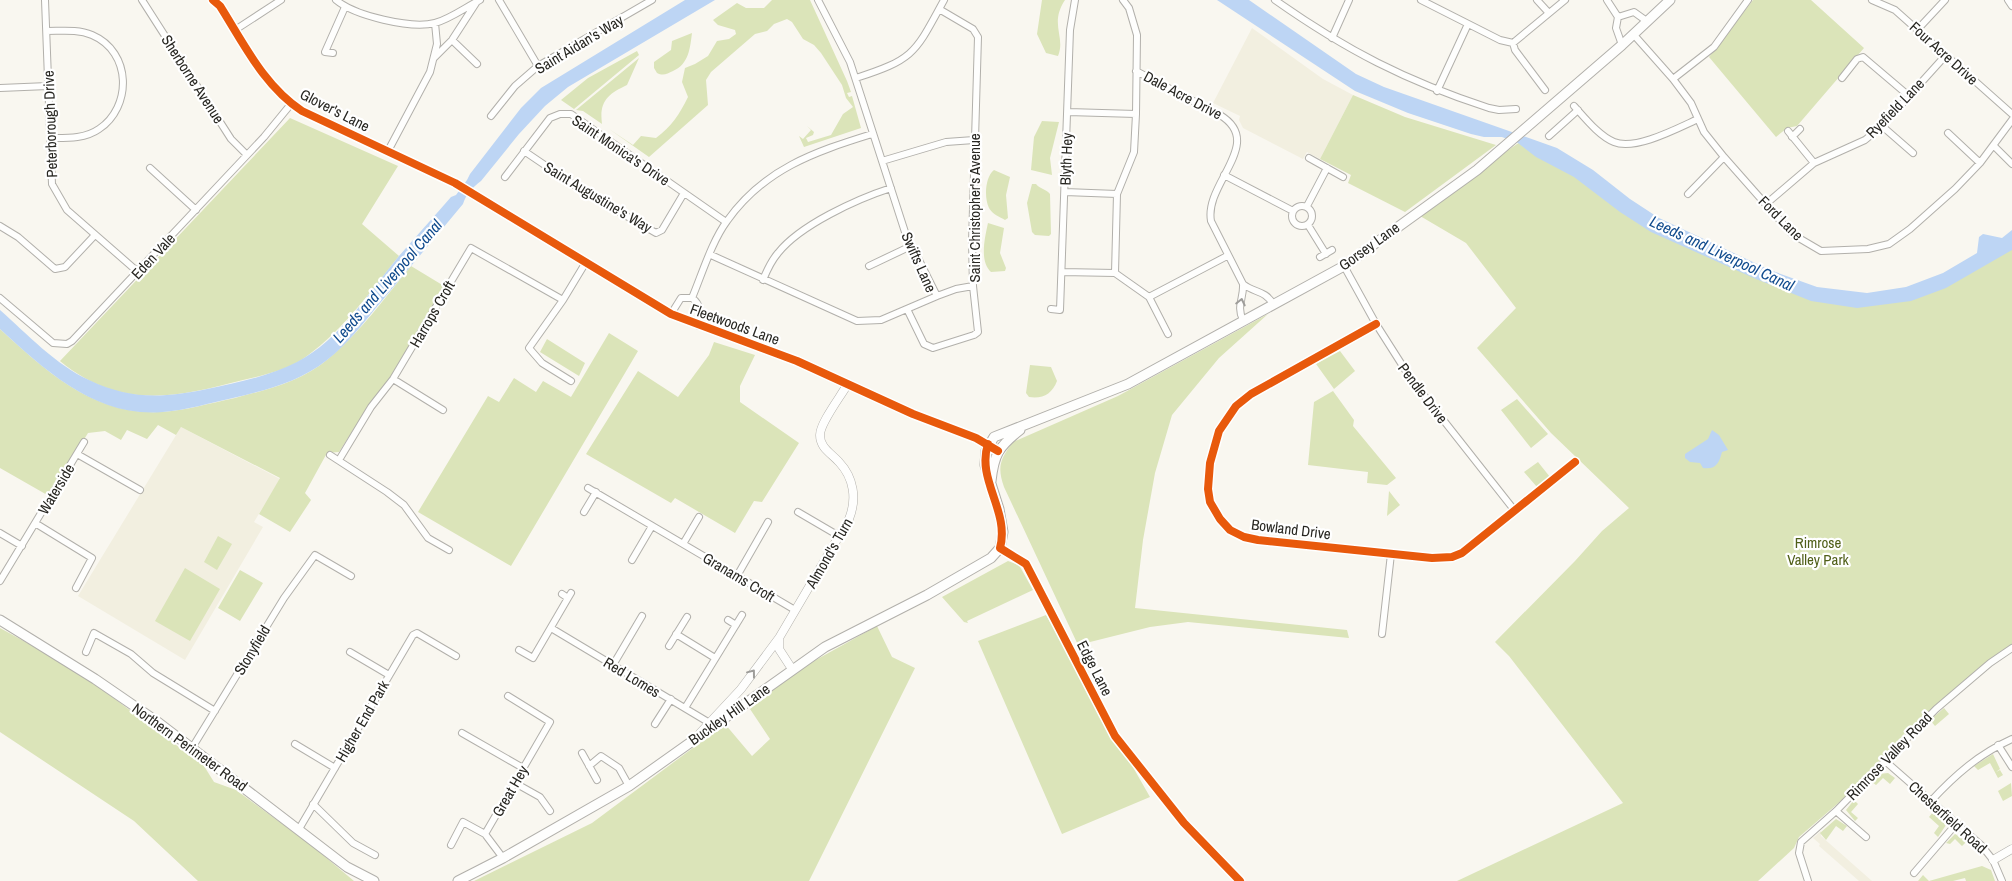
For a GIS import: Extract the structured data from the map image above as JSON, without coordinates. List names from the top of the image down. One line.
{"streets":{"main road":["Gorsey Lane","Buckley Hill Lane","Northern Perimeter Road"],"street":["Saint Aidan's Way","Four Acre Drive","Sherborne Avenue","Dale Acre Drive","Ryefield Lane","Glover's Lane","Peterborough Drive","Saint Monica's Drive","Blyth Hey","Saint Augustine's Way","Saint Christopher's Avenue","Ford Lane","Eden Vale","Swifts Lane","Harrops Croft","Fleetwoods Lane","Pendle Drive","Waterside","Bowland Drive","Almond's Turn","Granams Croft","Stonyfield","Edge Lane","Red Lomes","Higher End Park","Rimrose Valley Road","Great Hey","Chesterfield Road"]},"crossings":[["Four Acre Drive","Ryefield Lane"],["Sherborne Avenue","Eden Vale"],["Ryefield Lane","Ford Lane"],["Glover's Lane","Eden Vale"],["Glover's Lane","Fleetwoods Lane"],["Peterborough Drive","Eden Vale"],["Saint Monica's Drive","Saint Augustine's Way"],["Saint Christopher's Avenue","Swifts Lane"],["Ford Lane","Gorsey Lane"],["Gorsey Lane","Fleetwoods Lane"],["Gorsey Lane","Pendle Drive"],["Fleetwoods Lane","Almond's Turn"],["Pendle Drive","Bowland Drive"],["Almond's Turn","Granams Croft"],["Almond's Turn","Red Lomes"],["Almond's Turn","Buckley Hill Lane"],["Stonyfield","Northern Perimeter Road"],["Edge Lane","Buckley Hill Lane"],["Red Lomes","Buckley Hill Lane"],["Buckley Hill Lane","Great Hey"],["Higher End Park","Northern Perimeter Road"],["Rimrose Valley Road","Chesterfield Road"]],"water":["Leeds and Liverpool Canal"],"parks":["Rimrose Valley Park"]}
